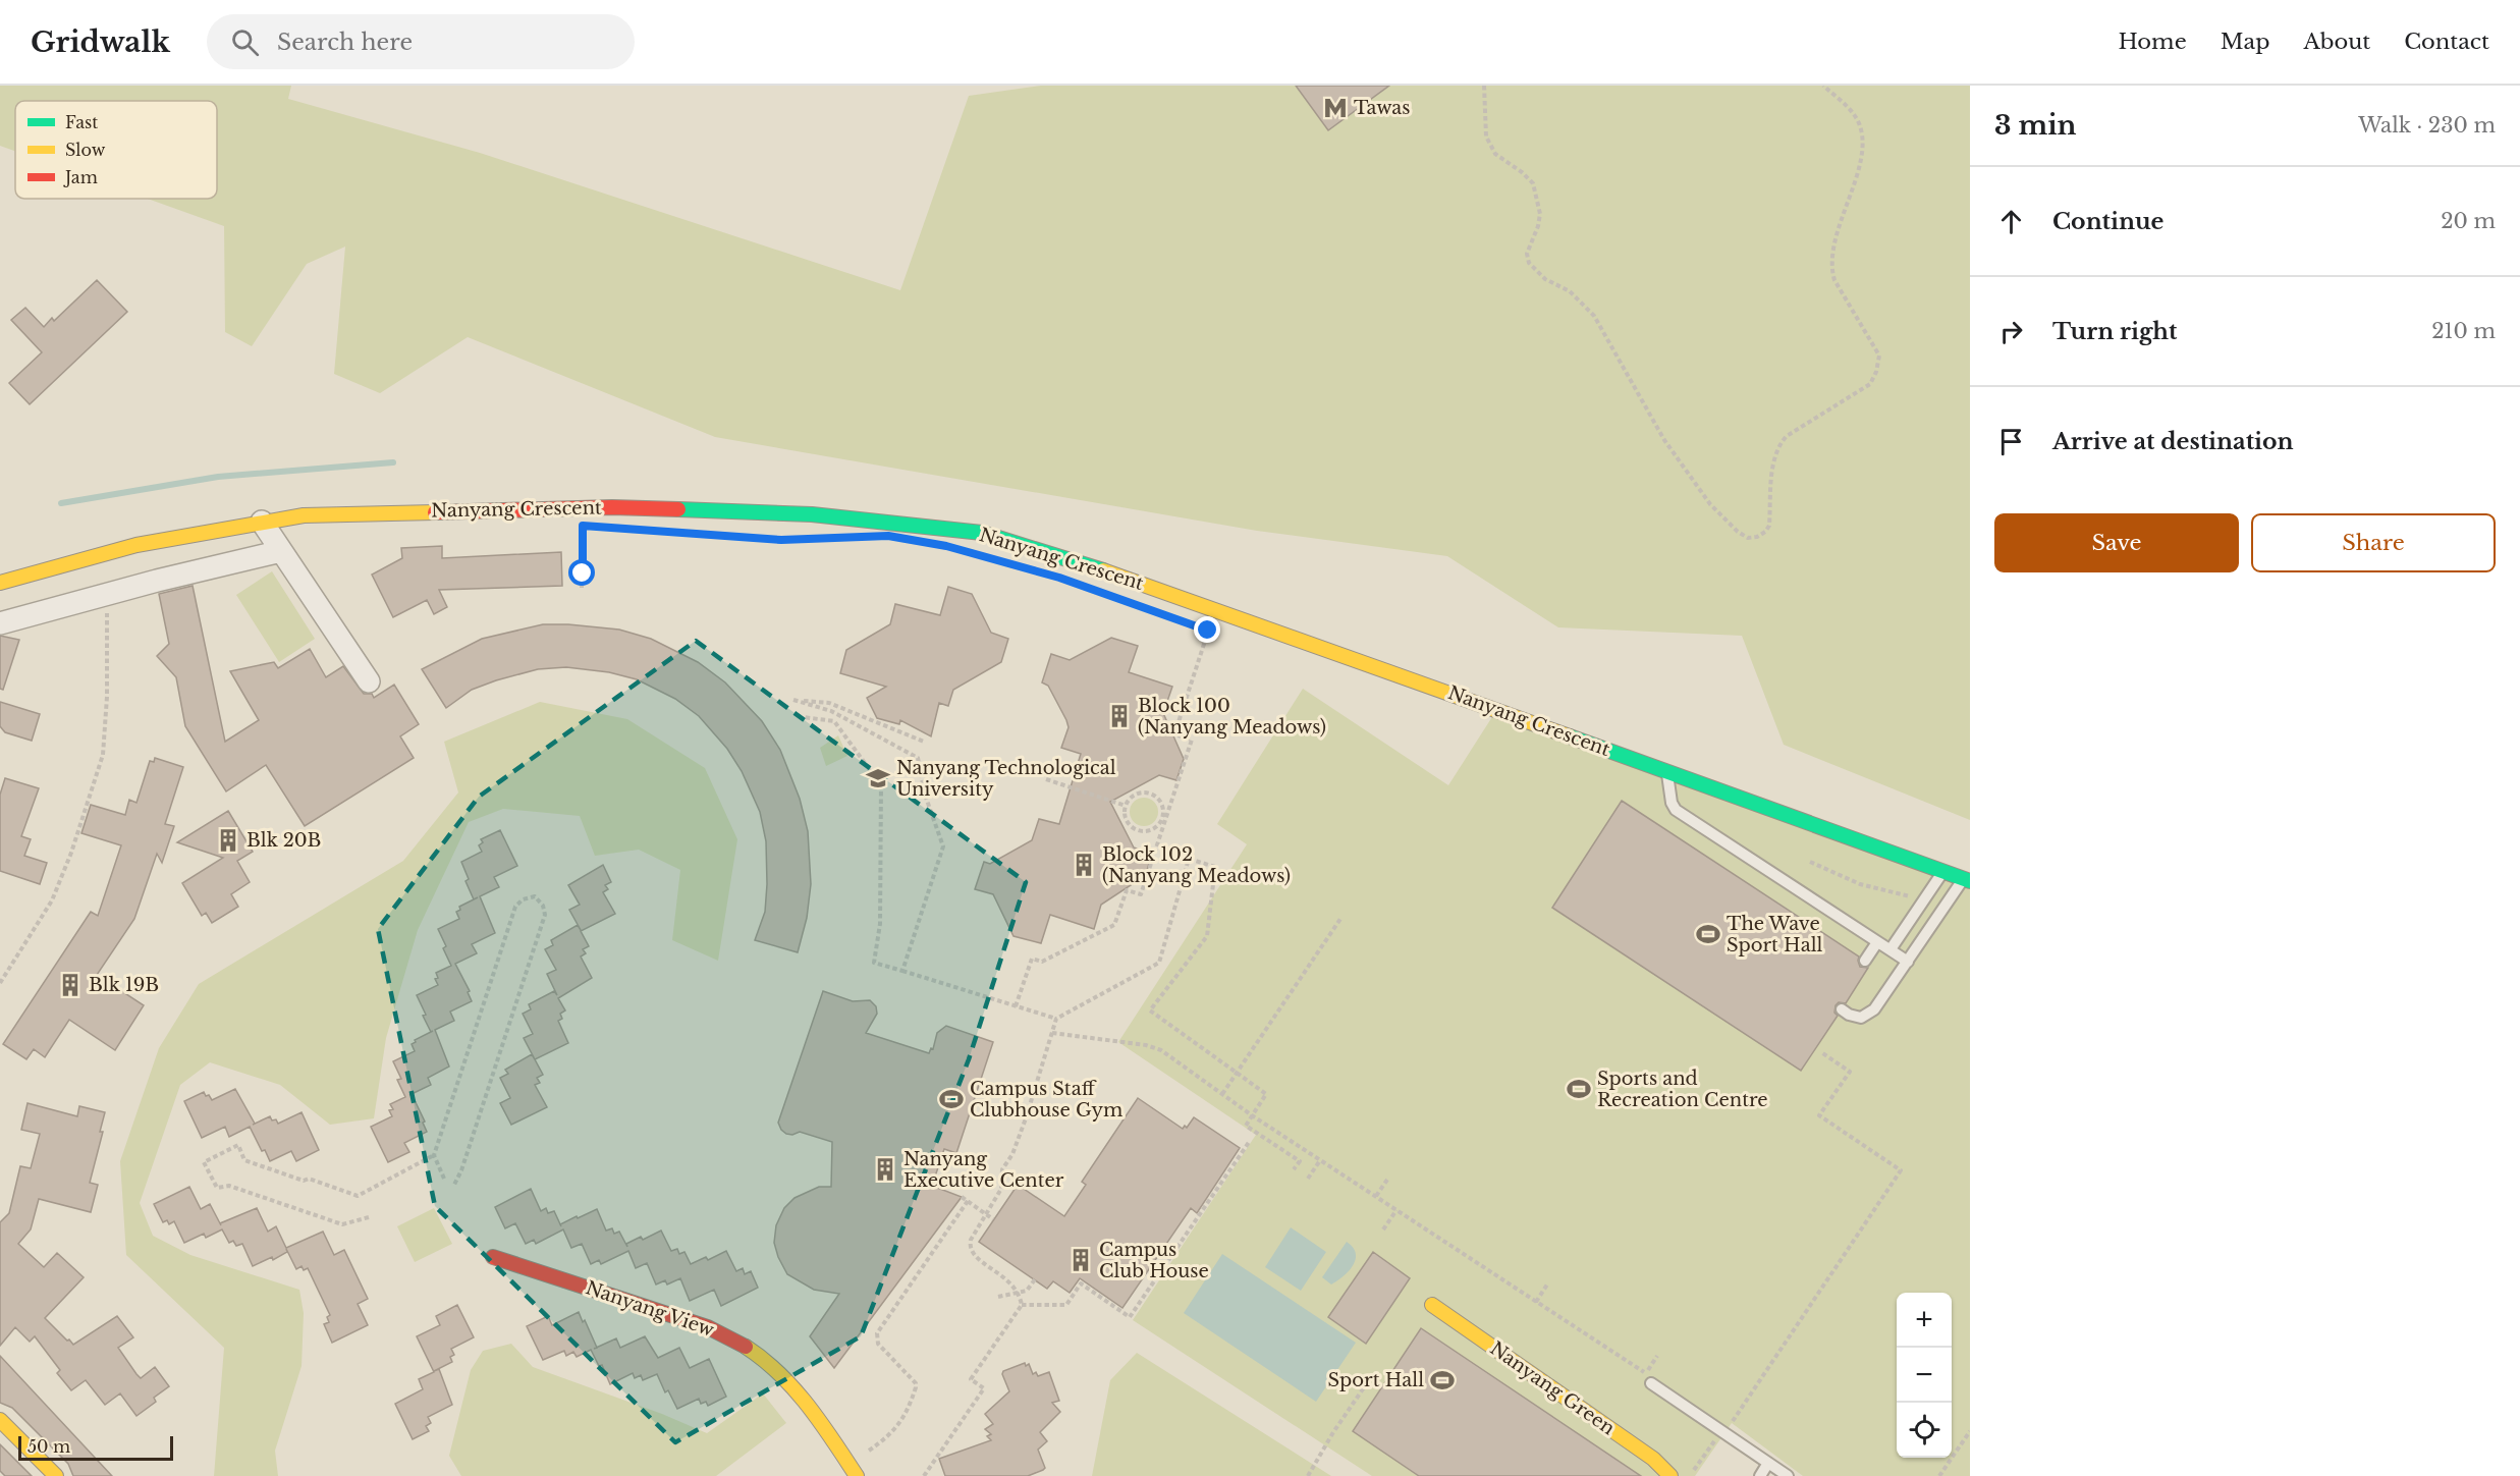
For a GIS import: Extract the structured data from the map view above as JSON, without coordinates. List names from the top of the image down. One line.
{"streets":{"street":["Nanyang Crescent","Nanyang View","Nanyang Green"]},"places":{"metro station":["Tawas"],"building":["Block 100 (Nanyang Meadows)","Blk 20B","Block 102 (Nanyang Meadows)","Blk 19B","Nanyang Executive Center","Campus Club House"],"school or university":["Nanyang Technological University"],"sports":["The Wave Sport Hall","Sports and Recreation Centre","Campus Staff Clubhouse Gym","Sport Hall"]},"legend":["Fast","Slow","Jam"],"scale_bar":"50 m","page":{"header":"Gridwalk","search":"Search here","nav":["Home","Map","About","Contact"],"heading":["3 min","Walk · 230 m"],"list":[["Continue","20 m"],["Turn right","210 m"],"Arrive at destination"],"buttons":["Save","Share"],"map_buttons":["+","−"],"scale":"50 m"}}
